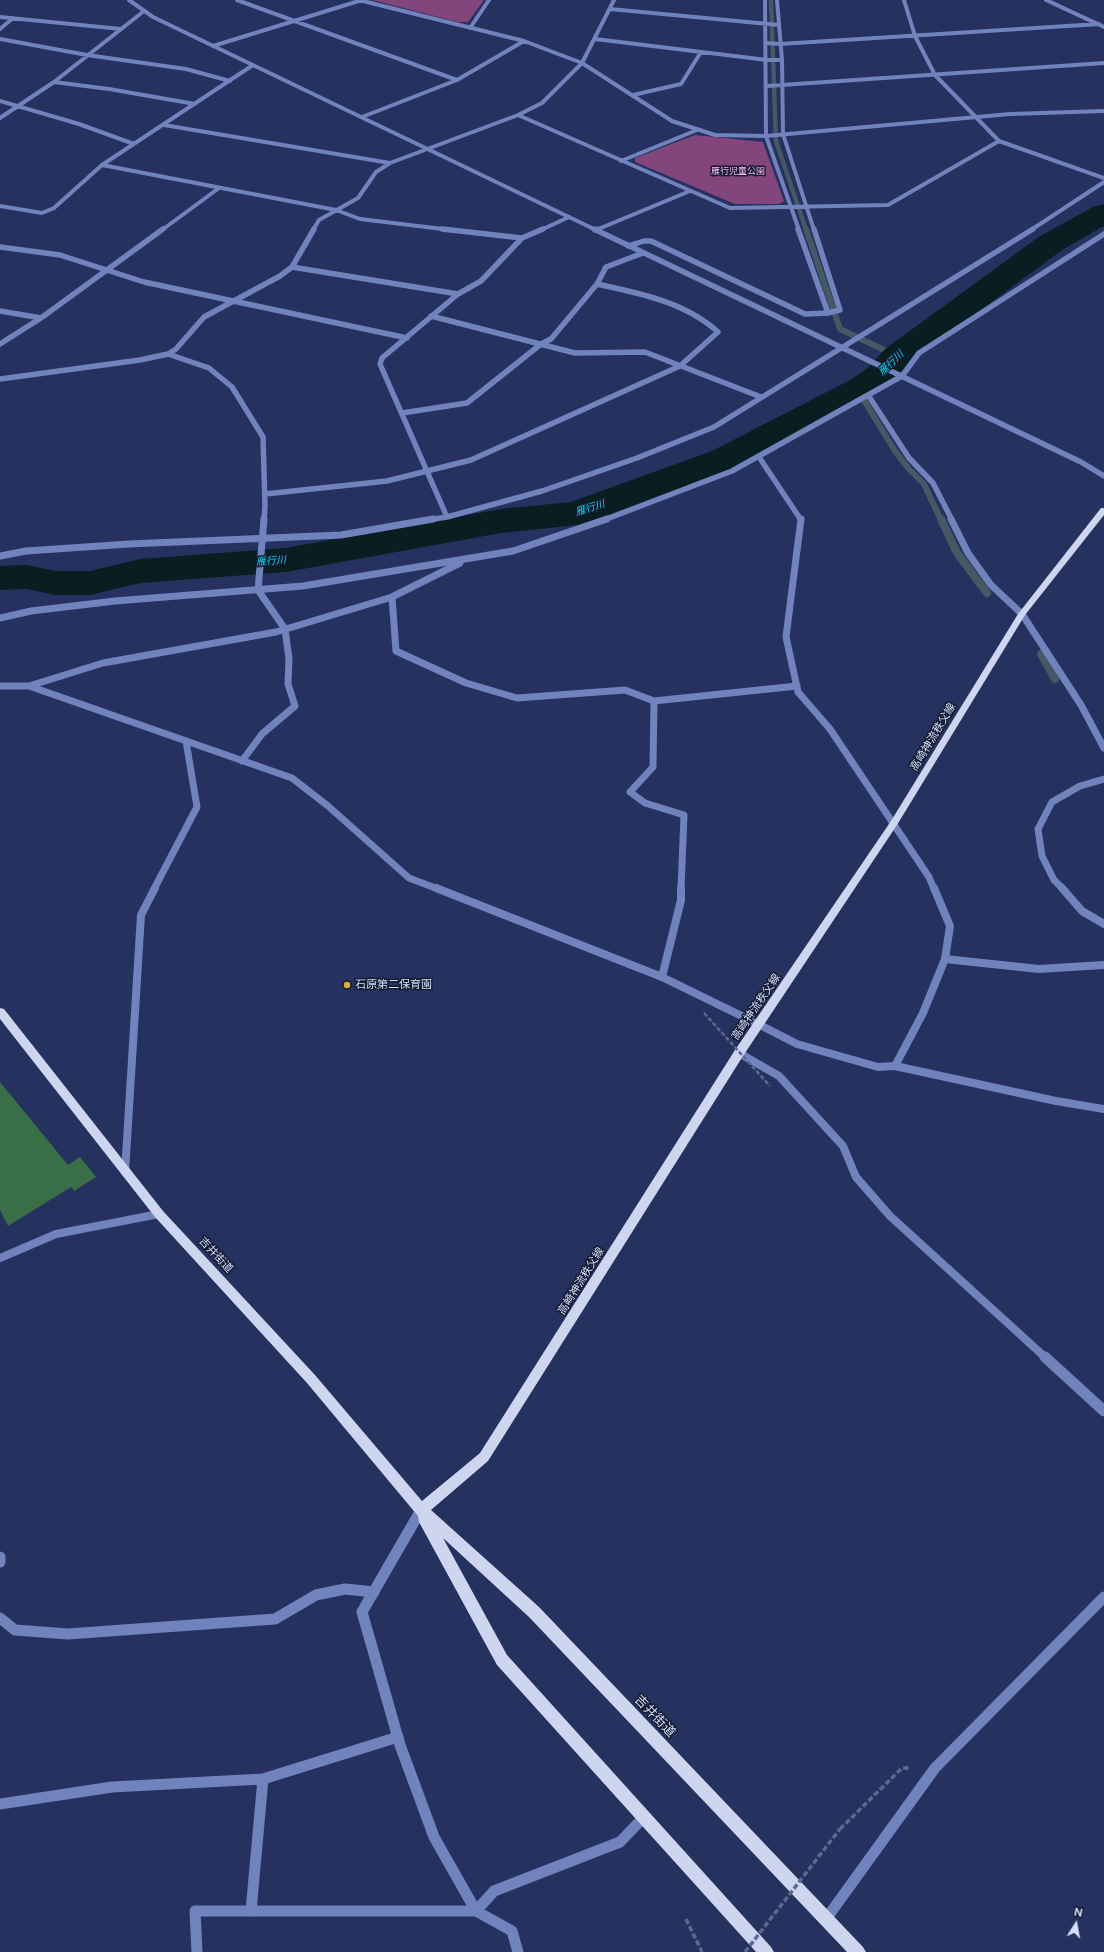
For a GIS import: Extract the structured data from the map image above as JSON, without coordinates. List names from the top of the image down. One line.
{"streets":{"main road":["高崎神流秩父線","吉井街道"]},"crossings":[["高崎神流秩父線","吉井街道"]],"water":["雁行川"],"parks":["雁行児童公園"],"places":["石原第二保育園"],"north":"top"}
